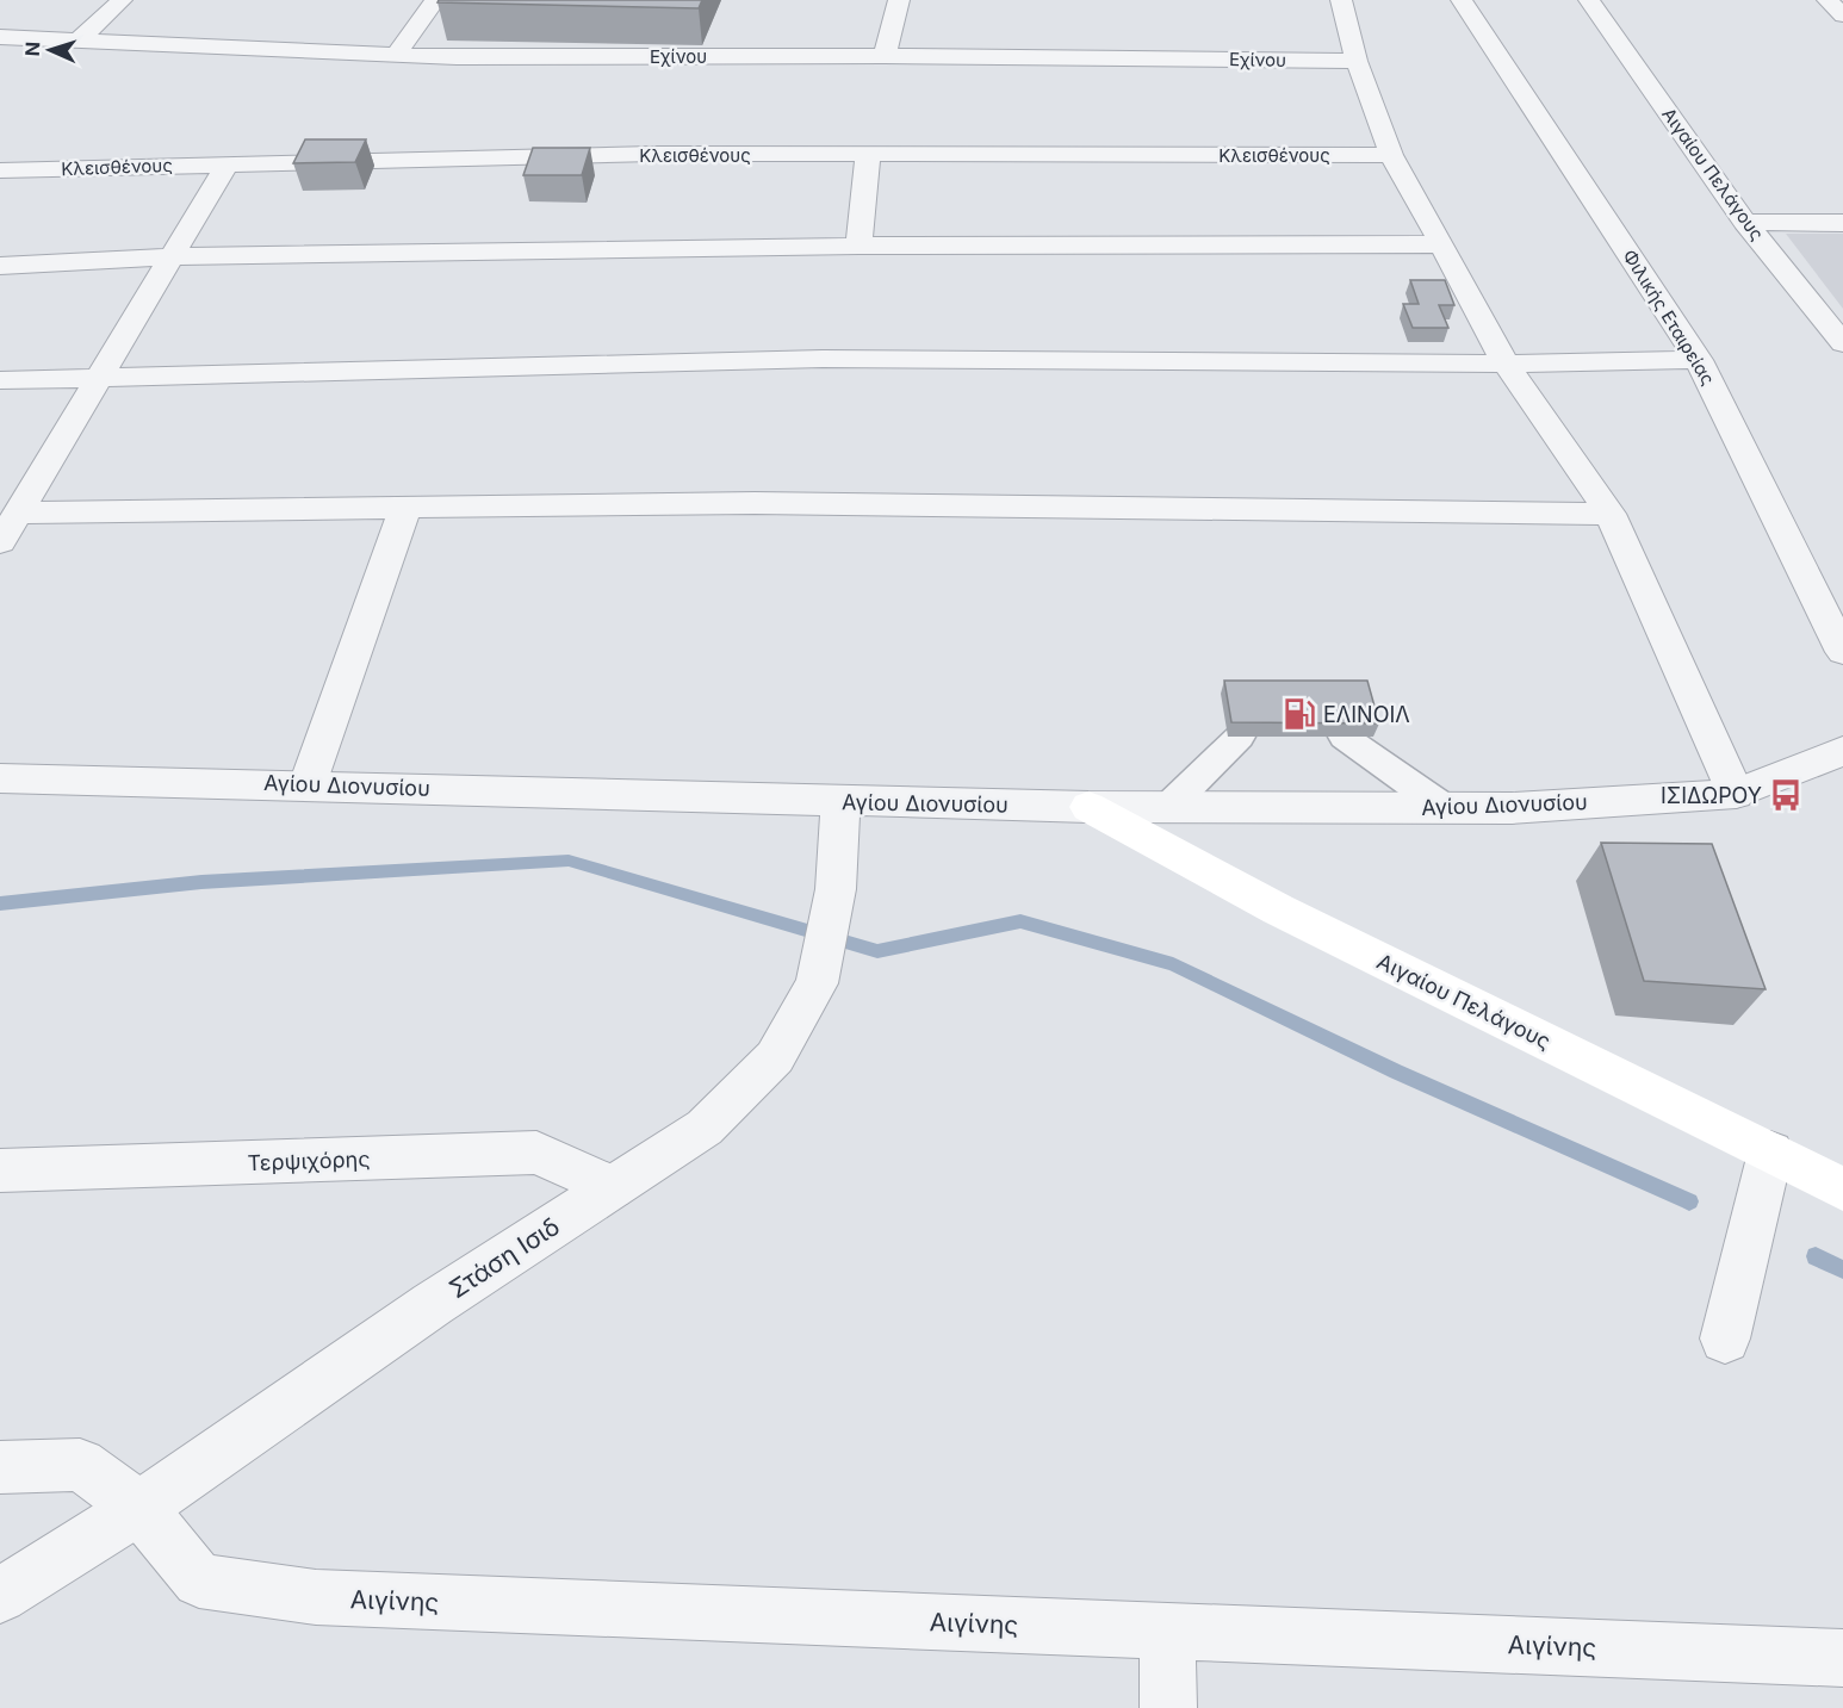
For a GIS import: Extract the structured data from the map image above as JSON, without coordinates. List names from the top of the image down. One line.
{"streets":{"main road":["Αιγαίου Πελάγους"],"street":["Εχίνου","Κλεισθένους","Φιλικής Εταιρείας","Αγίου Διονυσίου","Τερψιχόρης","Στάση Ισιδ","Αιγίνης"]},"crossings":[["Αιγαίου Πελάγους","Αγίου Διονυσίου"],["Αγίου Διονυσίου","Στάση Ισιδ"],["Τερψιχόρης","Στάση Ισιδ"],["Στάση Ισιδ","Αιγίνης"]],"places":{"fuel station":["ΕΛΙΝΟΙΛ"],"bus stop":["ΙΣΙΔΩΡΟΥ"]},"north":"left"}
